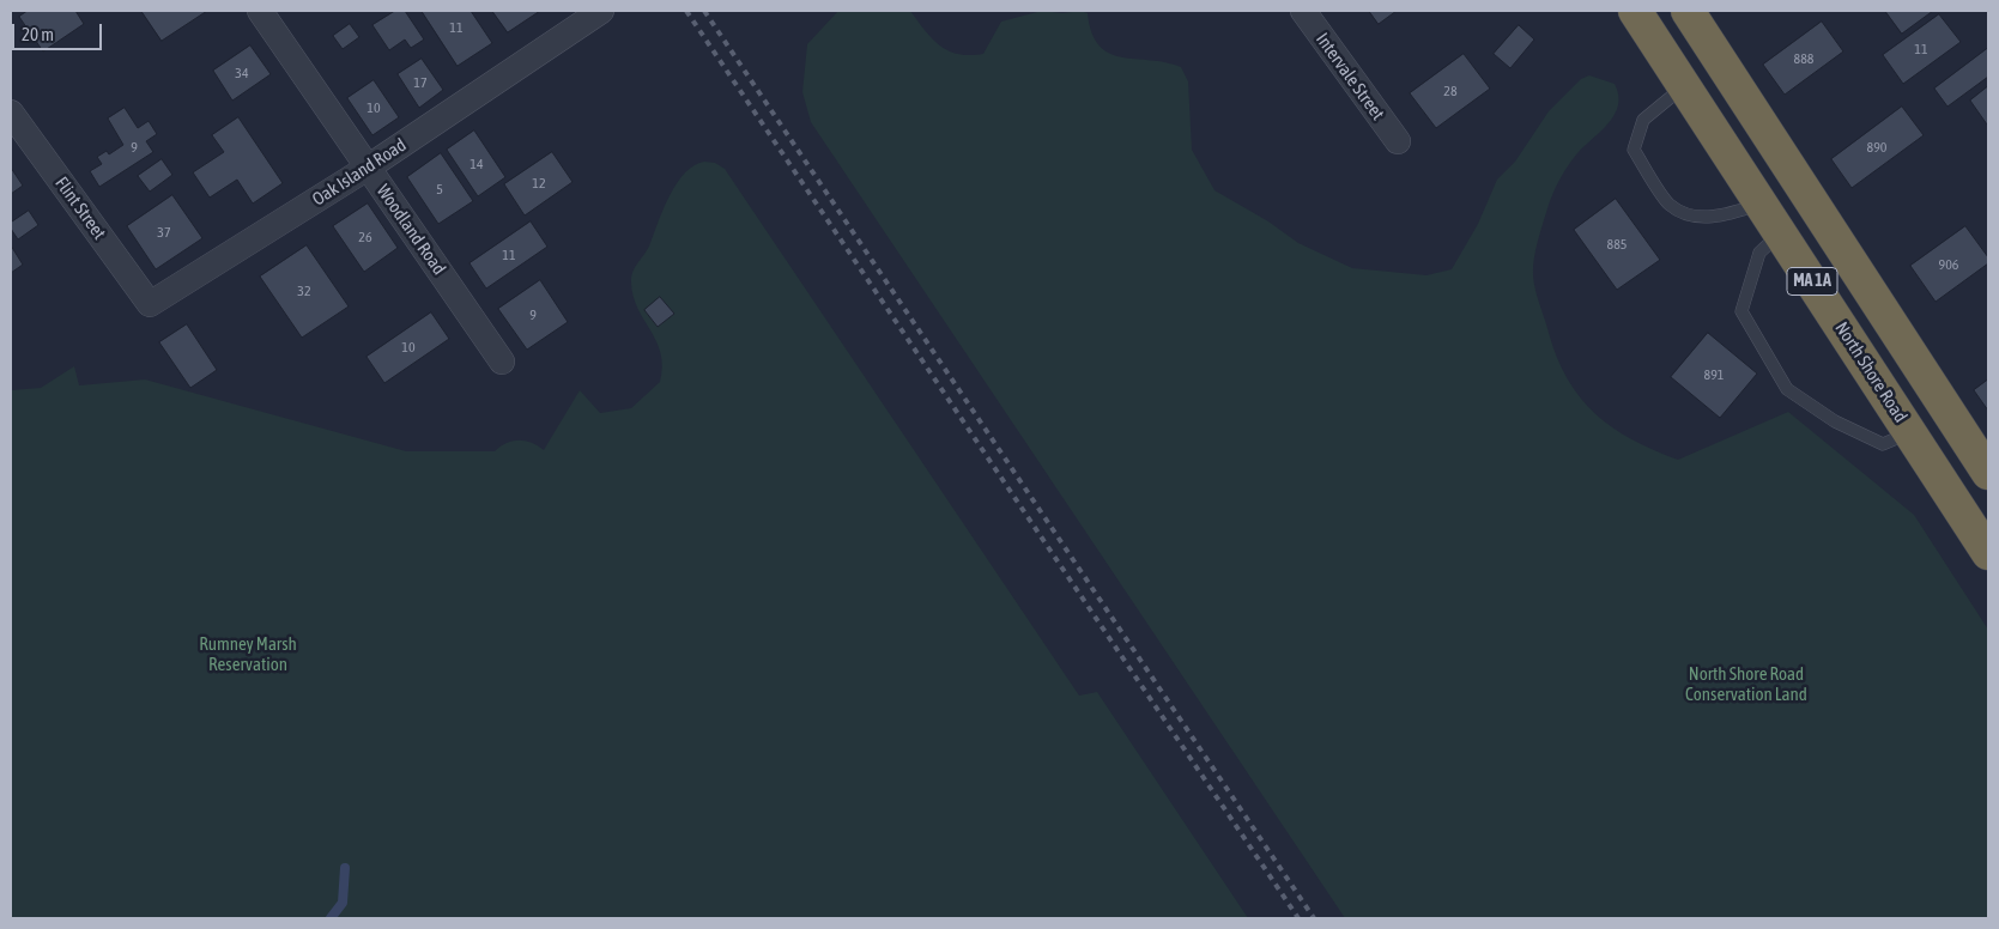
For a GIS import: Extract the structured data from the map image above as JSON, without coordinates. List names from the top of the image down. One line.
{"streets":{"highway":["MA 1A","North Shore Road"],"street":["Intervale Street","Oak Island Road","Flint Street","Woodland Road"]},"crossings":[["Oak Island Road","Flint Street"],["Oak Island Road","Woodland Road"]],"parks":["Rumney Marsh Reservation","North Shore Road Conservation Land"],"house_numbers":["11","11","888","34","17","28","10","9","890","14","12","5","37","26","885","11","906","32","9","10","891"],"scale_bar":"20 m"}
